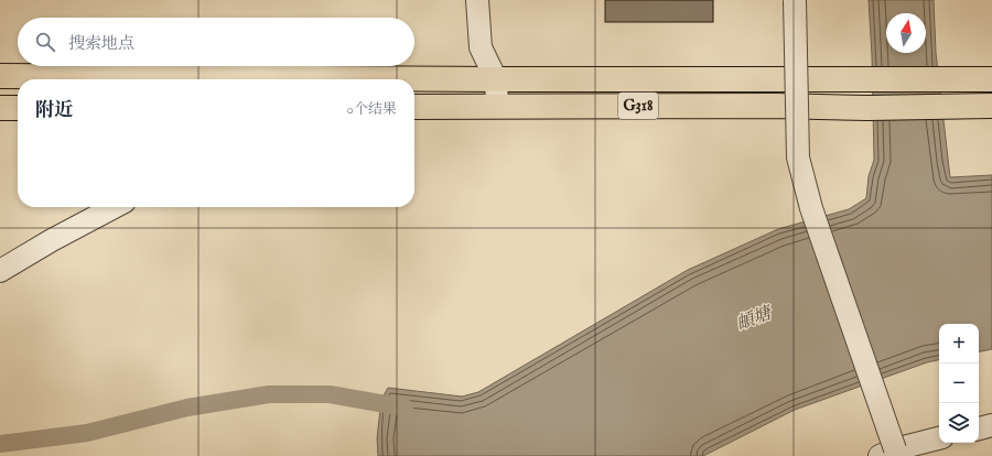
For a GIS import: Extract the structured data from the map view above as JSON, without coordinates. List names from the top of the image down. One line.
{"streets":{"highway":["G318"]},"water":["頔塘"],"north":"top","page":{"search":"搜索地点","heading":["附近","0个结果"],"map_buttons":["+","−"]}}
